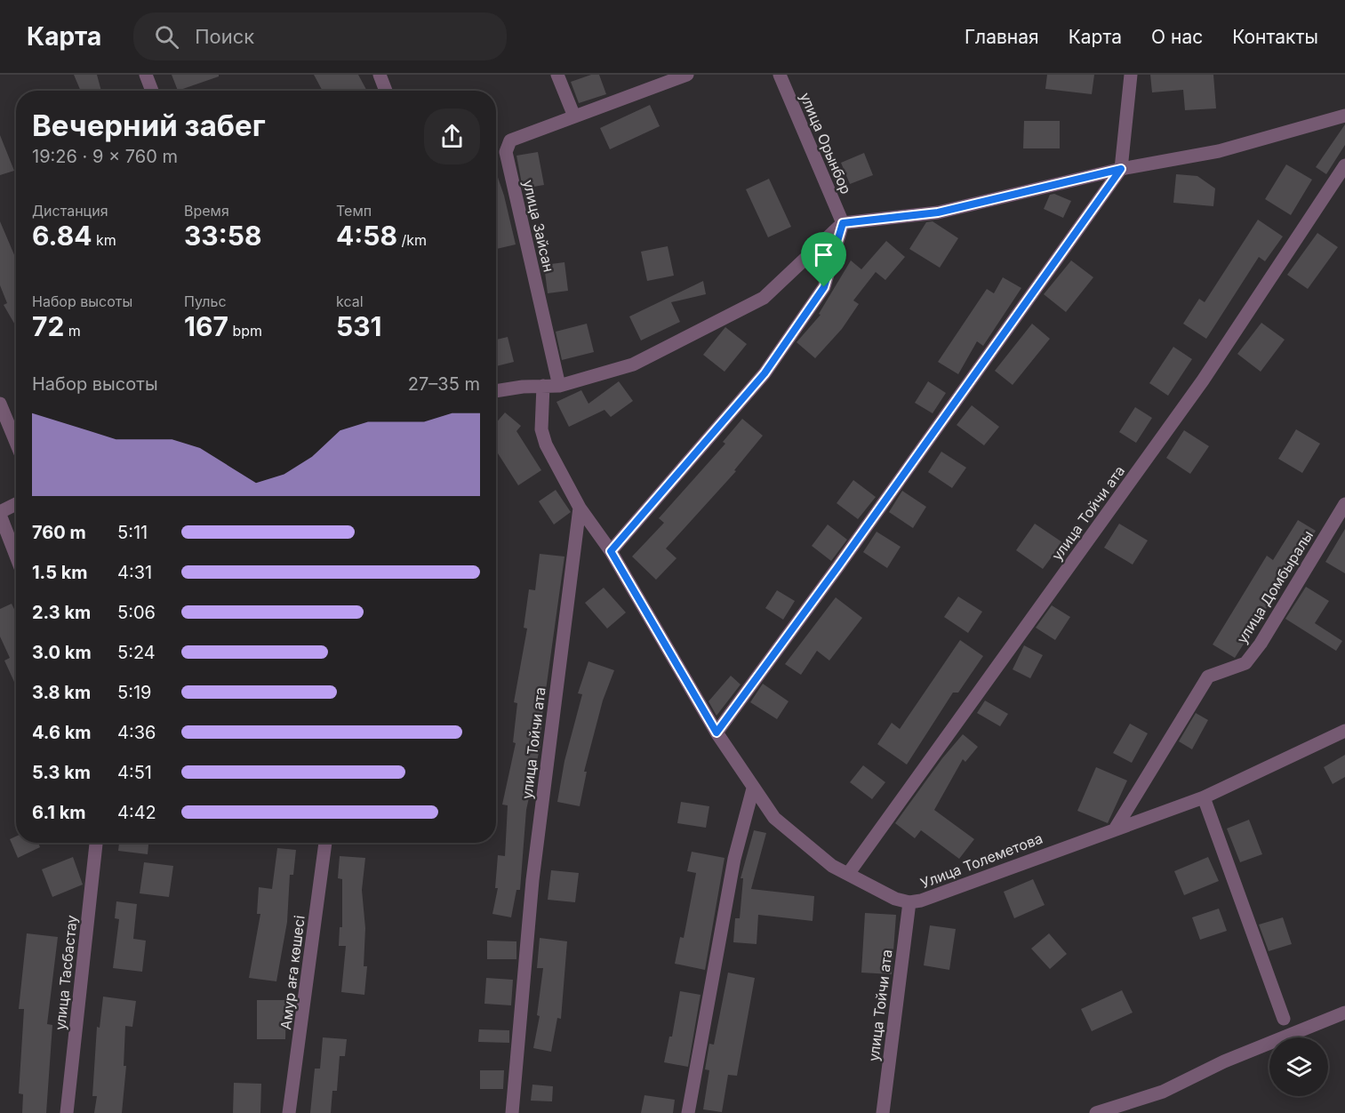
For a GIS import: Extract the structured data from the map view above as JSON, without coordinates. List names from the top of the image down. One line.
{"streets":{"street":["улица Орынбор","улица Зайсан","улица Тойчи ата","улица Домбыралы","Улица Толеметова","улица Тасбастау","Амур аға көшесі"]},"crossings":[["улица Тойчи ата","Улица Толеметова"],["улица Домбыралы","Улица Толеметова"]],"page":{"header":"Карта","search":"Поиск","nav":["Главная","Карта","О нас","Контакты"],"heading":["Вечерний забег","19:26 · 9 × 760 m"],"stats":[["Дистанция","6.84 km"],["Время","33:58"],["Темп","4:58 /km"],["Набор высоты","72 m"],["Пульс","167 bpm"],["kcal","531"]],"chart":["Набор высоты","27–35 m"],"list":[{"name":"760 m","note":"5:11"},{"name":"1.5 km","note":"4:31"},{"name":"2.3 km","note":"5:06"},{"name":"3.0 km","note":"5:24"},{"name":"3.8 km","note":"5:19"},{"name":"4.6 km","note":"4:36"},{"name":"5.3 km","note":"4:51"},{"name":"6.1 km","note":"4:42"}]}}
